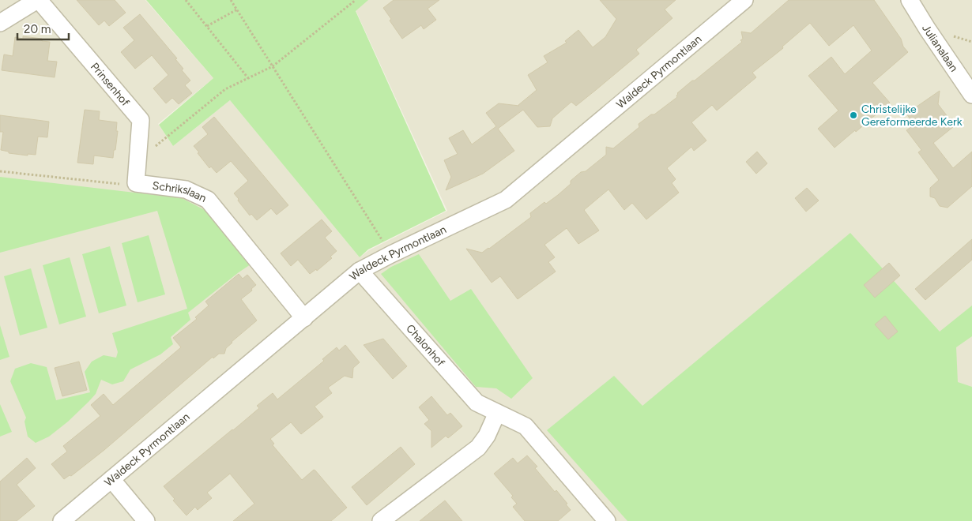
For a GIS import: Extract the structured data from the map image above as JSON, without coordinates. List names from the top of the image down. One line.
{"streets":{"street":["Julianalaan","Waldeck Pyrmontlaan","Prinsenhof","Schrikslaan","Chalonhof"]},"crossings":[["Waldeck Pyrmontlaan","Schrikslaan"],["Waldeck Pyrmontlaan","Chalonhof"],["Prinsenhof","Schrikslaan"]],"places":["Christelijke Gereformeerde Kerk"],"scale_bar":"20 m"}
